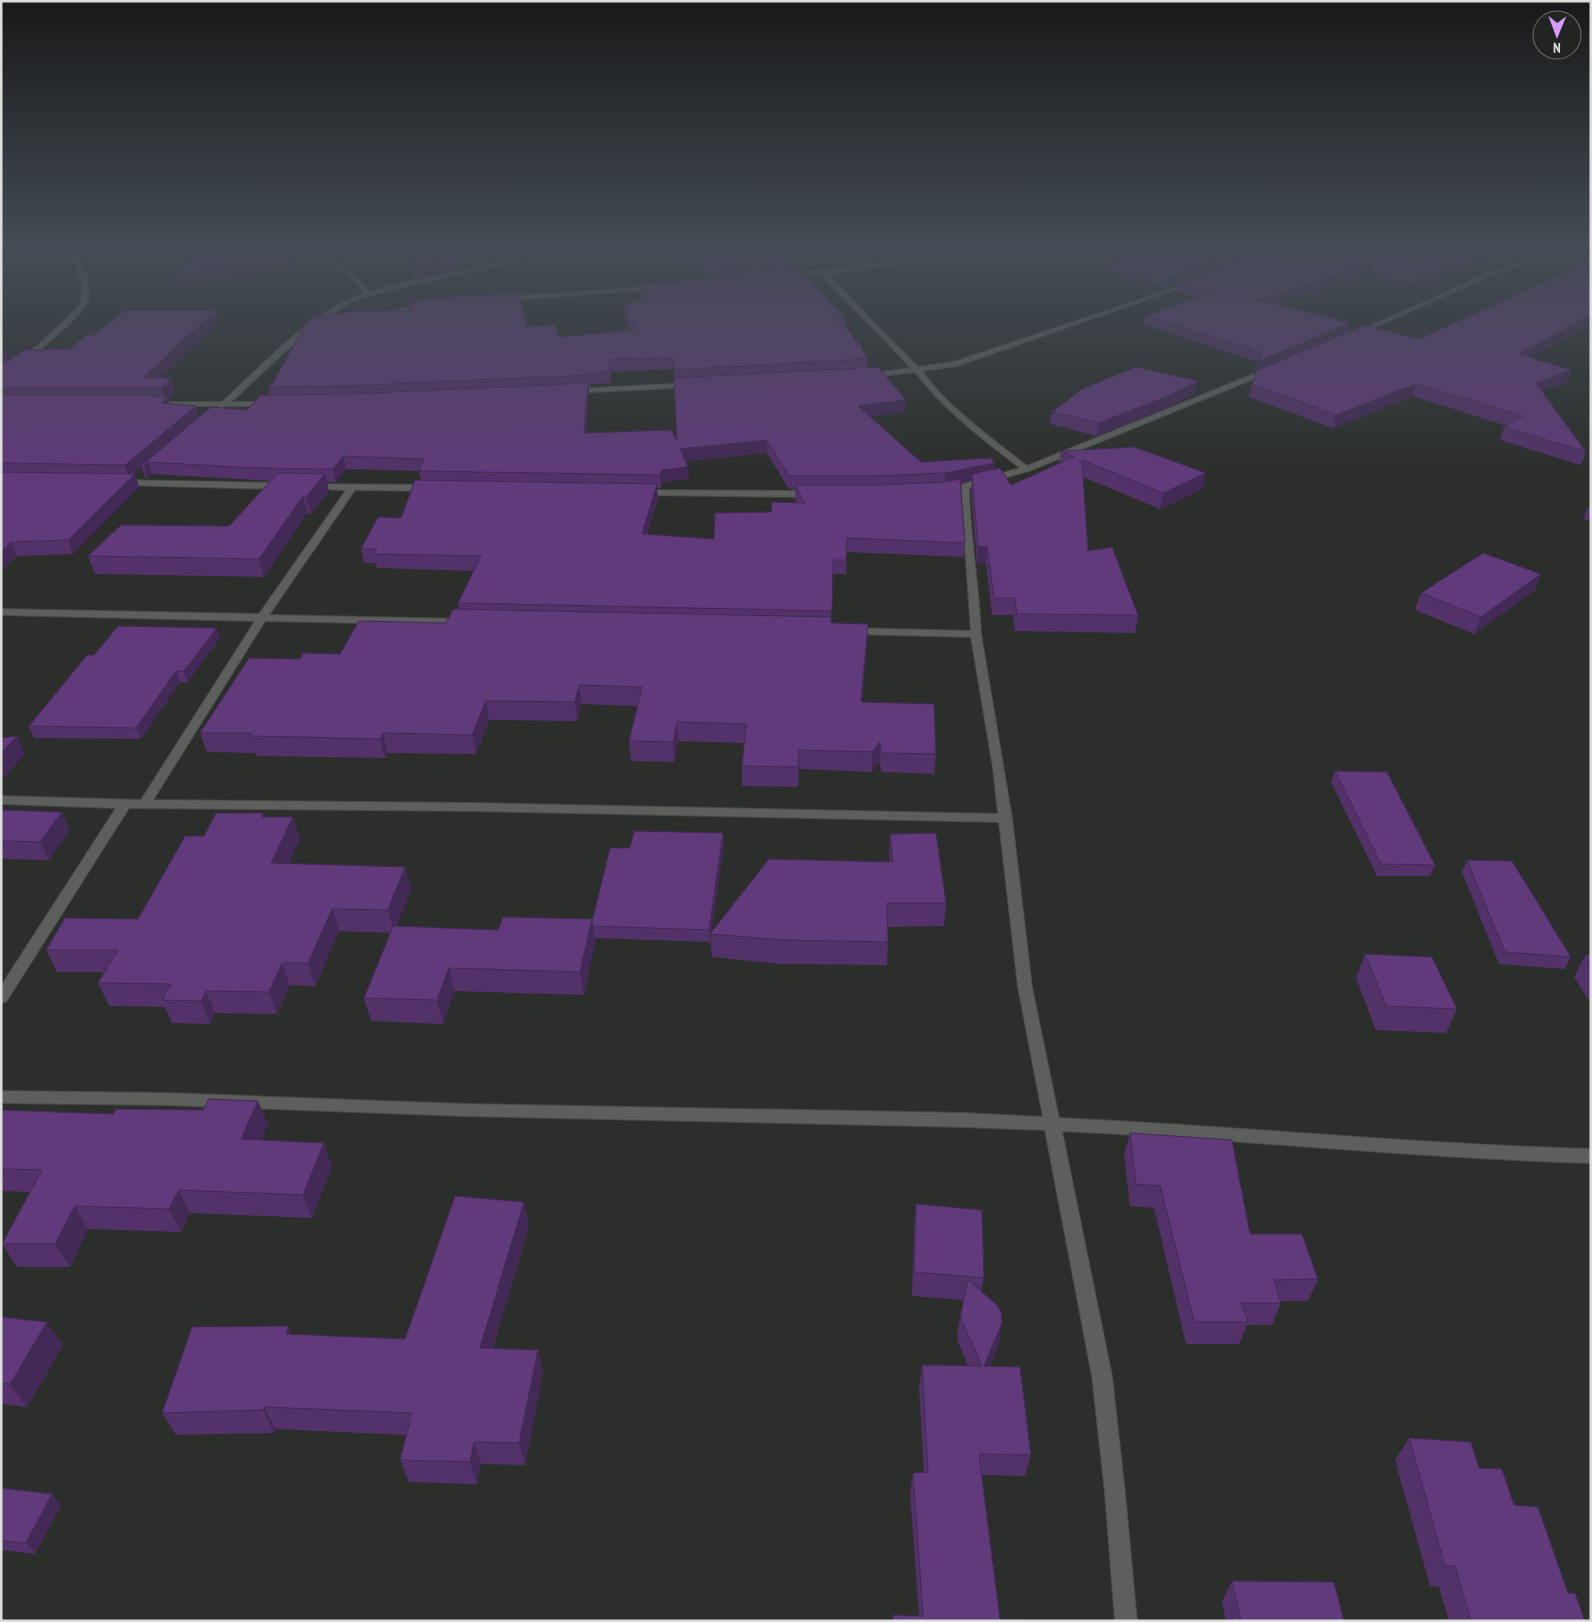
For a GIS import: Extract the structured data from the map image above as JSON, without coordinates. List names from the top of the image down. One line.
{"north":"bottom"}
